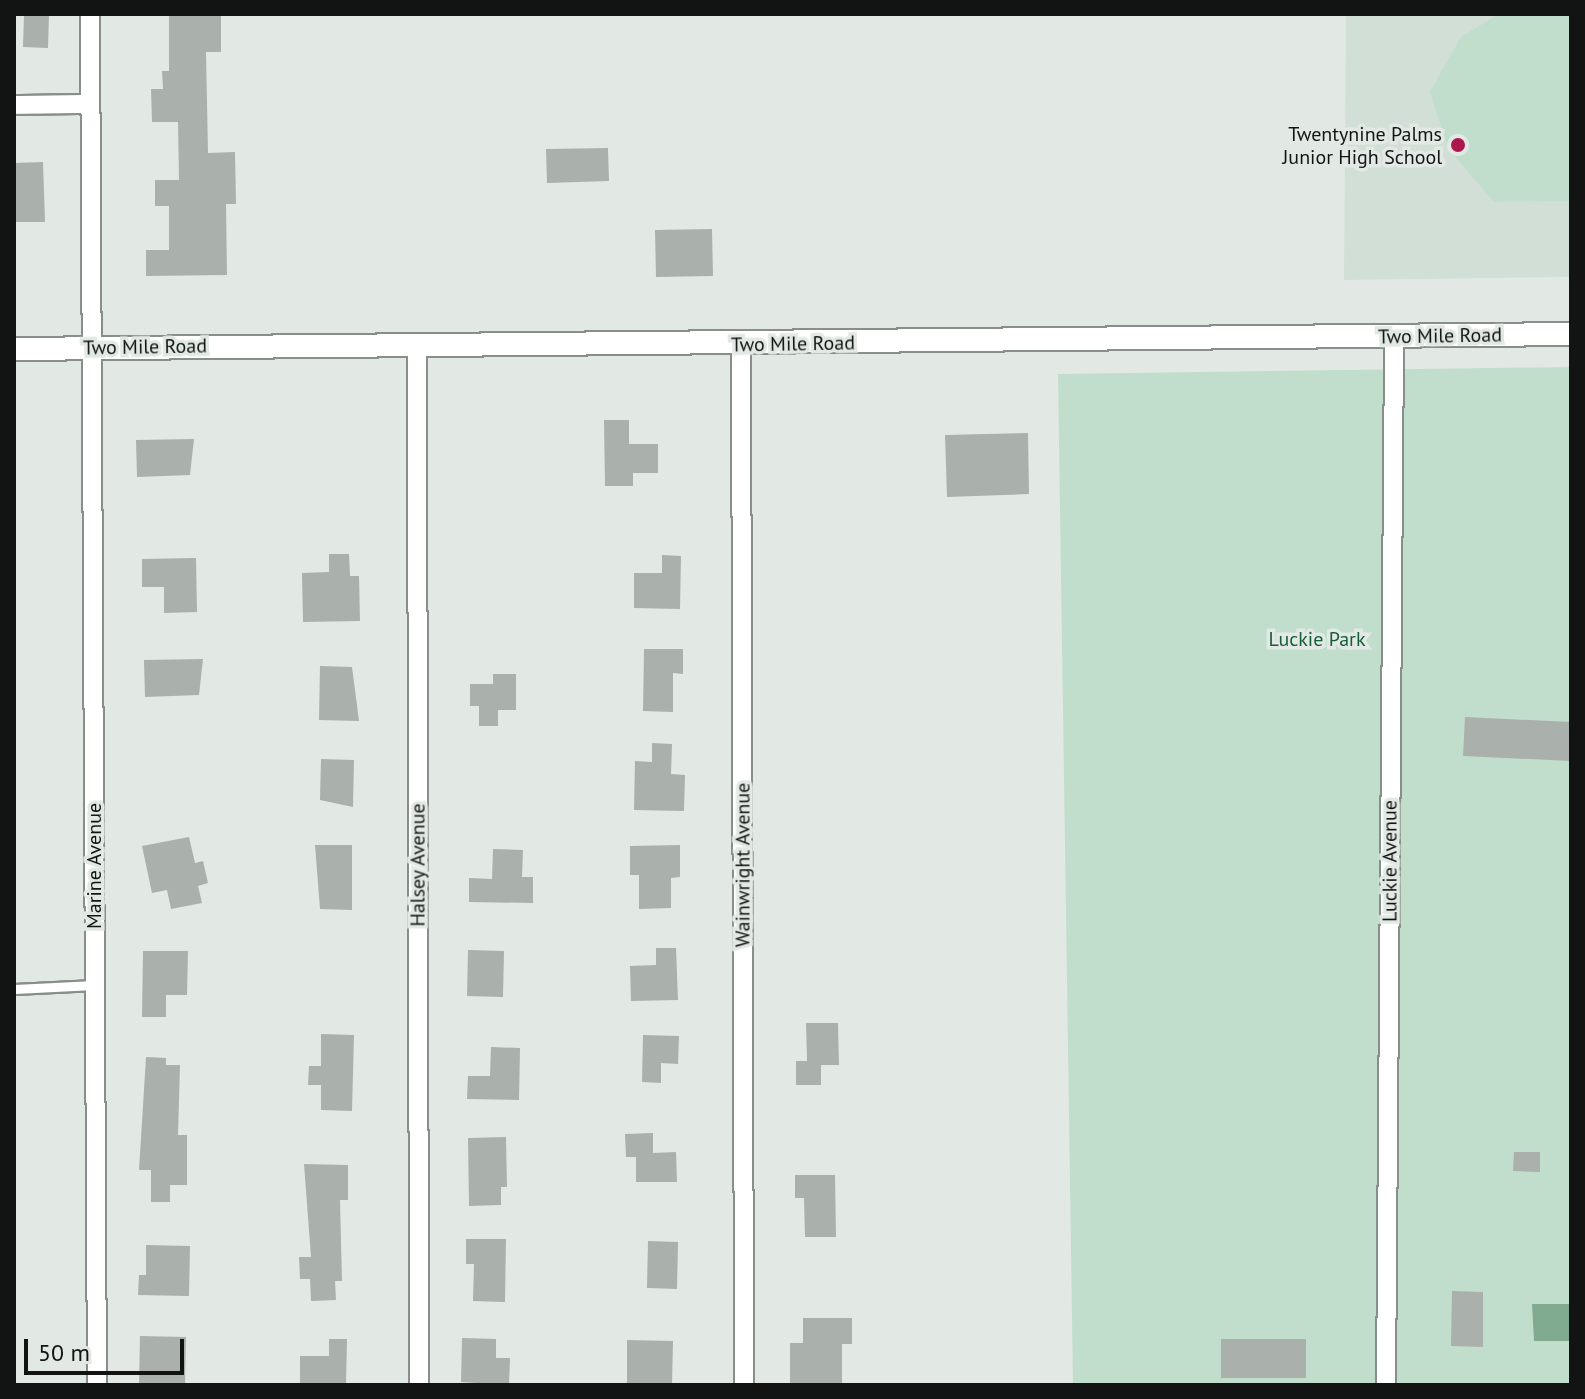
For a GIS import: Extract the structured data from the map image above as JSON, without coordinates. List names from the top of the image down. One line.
{"streets":{"street":["Two Mile Road","Luckie Avenue","Halsey Avenue","Wainwright Avenue","Marine Avenue"]},"crossings":[["Two Mile Road","Luckie Avenue"],["Two Mile Road","Halsey Avenue"],["Two Mile Road","Wainwright Avenue"],["Two Mile Road","Marine Avenue"]],"parks":["Luckie Park"],"places":["Twentynine Palms Junior High School"],"scale_bar":"50 m"}
